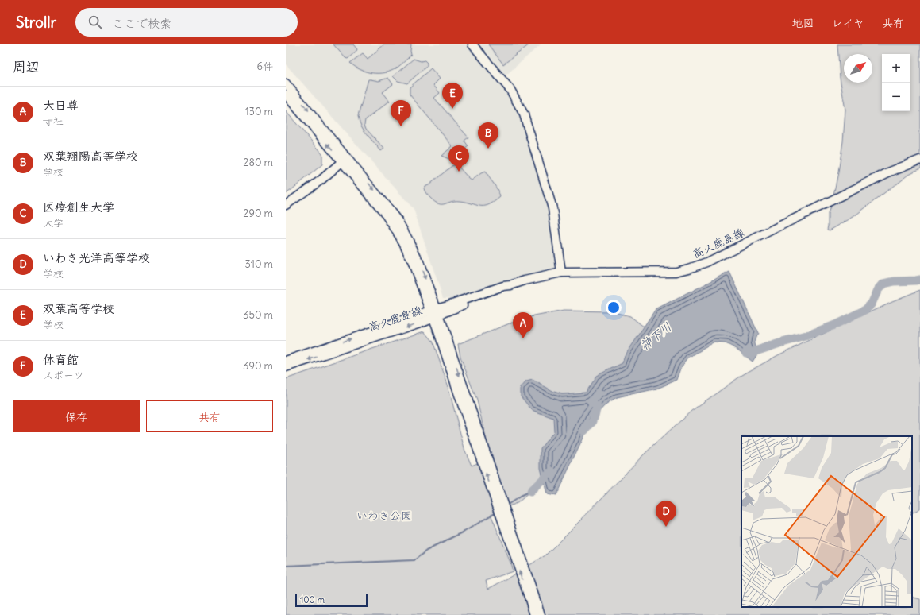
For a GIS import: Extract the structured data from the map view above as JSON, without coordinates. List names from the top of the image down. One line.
{"streets":{"street":["高久鹿島線"]},"water":["神下川"],"parks":["いわき公園"],"scale_bar":"100 m","north":"top right","page":{"header":"Strollr","search":"ここで検索","nav":["地図","レイヤ","共有"],"heading":["周辺","6件"],"map_buttons":["+","−"],"pins":["E","F","B","C","A","D"],"list":[{"mark":"A","name":"大日尊","note":"寺社","value":"130 m"},{"mark":"B","name":"双葉翔陽高等学校","note":"学校","value":"280 m"},{"mark":"C","name":"医療創生大学","note":"大学","value":"290 m"},{"mark":"D","name":"いわき光洋高等学校","note":"学校","value":"310 m"},{"mark":"E","name":"双葉高等学校","note":"学校","value":"350 m"},{"mark":"F","name":"体育館","note":"スポーツ","value":"390 m"}],"buttons":["保存","共有"],"scale":"100 m"}}
